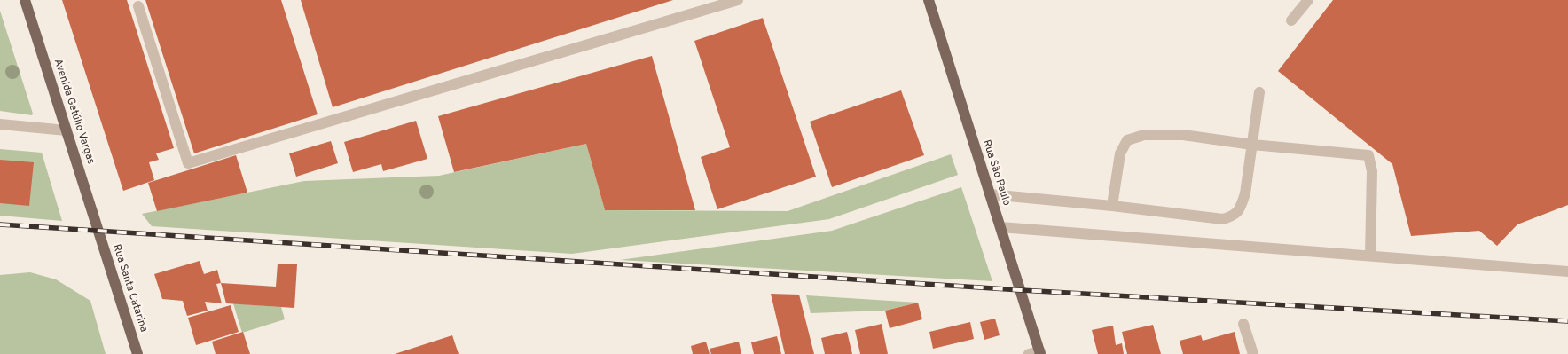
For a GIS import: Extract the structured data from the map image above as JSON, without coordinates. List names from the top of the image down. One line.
{"streets":{"main road":["Avenida Getúlio Vargas","Rua São Paulo","Rua Santa Catarina"]},"crossings":[["Avenida Getúlio Vargas","Rua Santa Catarina"]]}
